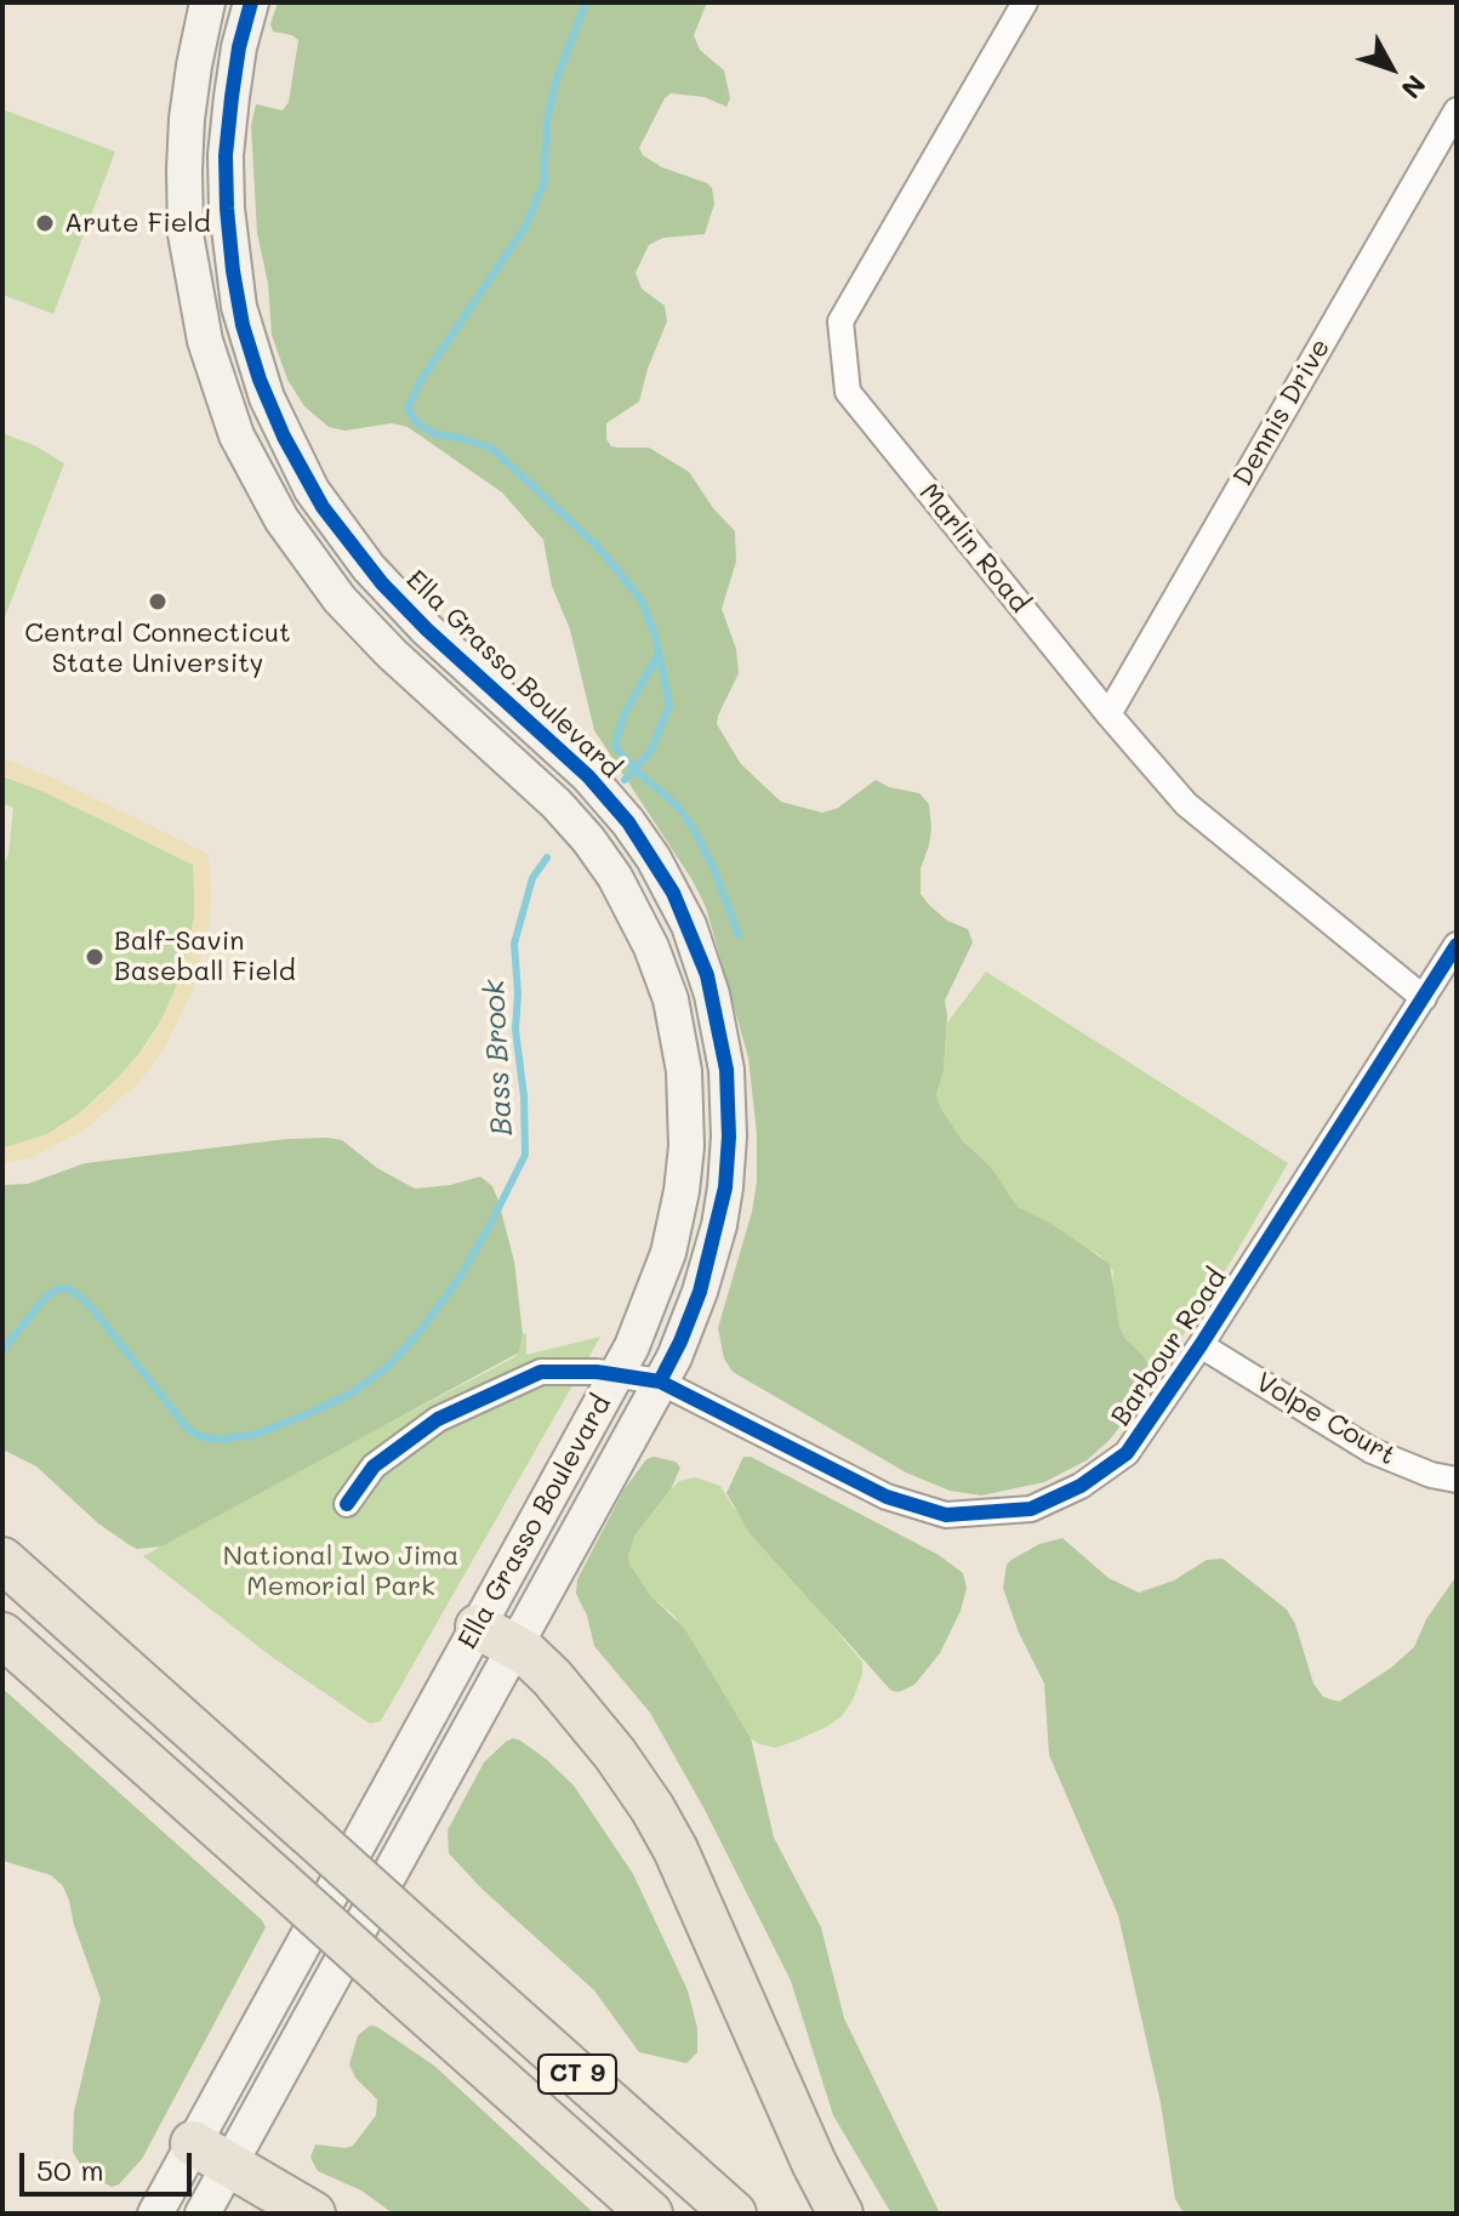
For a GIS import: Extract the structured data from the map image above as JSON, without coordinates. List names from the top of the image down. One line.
{"streets":{"highway":["CT 9"],"main road":["Ella Grasso Boulevard"],"street":["Dennis Drive","Marlin Road","Barbour Road","Volpe Court"]},"crossings":[["Dennis Drive","Marlin Road"],["Marlin Road","Barbour Road"],["Ella Grasso Boulevard","Barbour Road"],["Barbour Road","Volpe Court"]],"water":["Bass Brook"],"parks":["National Iwo Jima Memorial Park"],"places":["Arute Field","Central Connecticut State University","Balf-Savin Baseball Field"],"scale_bar":"50 m","north":"bottom right"}
